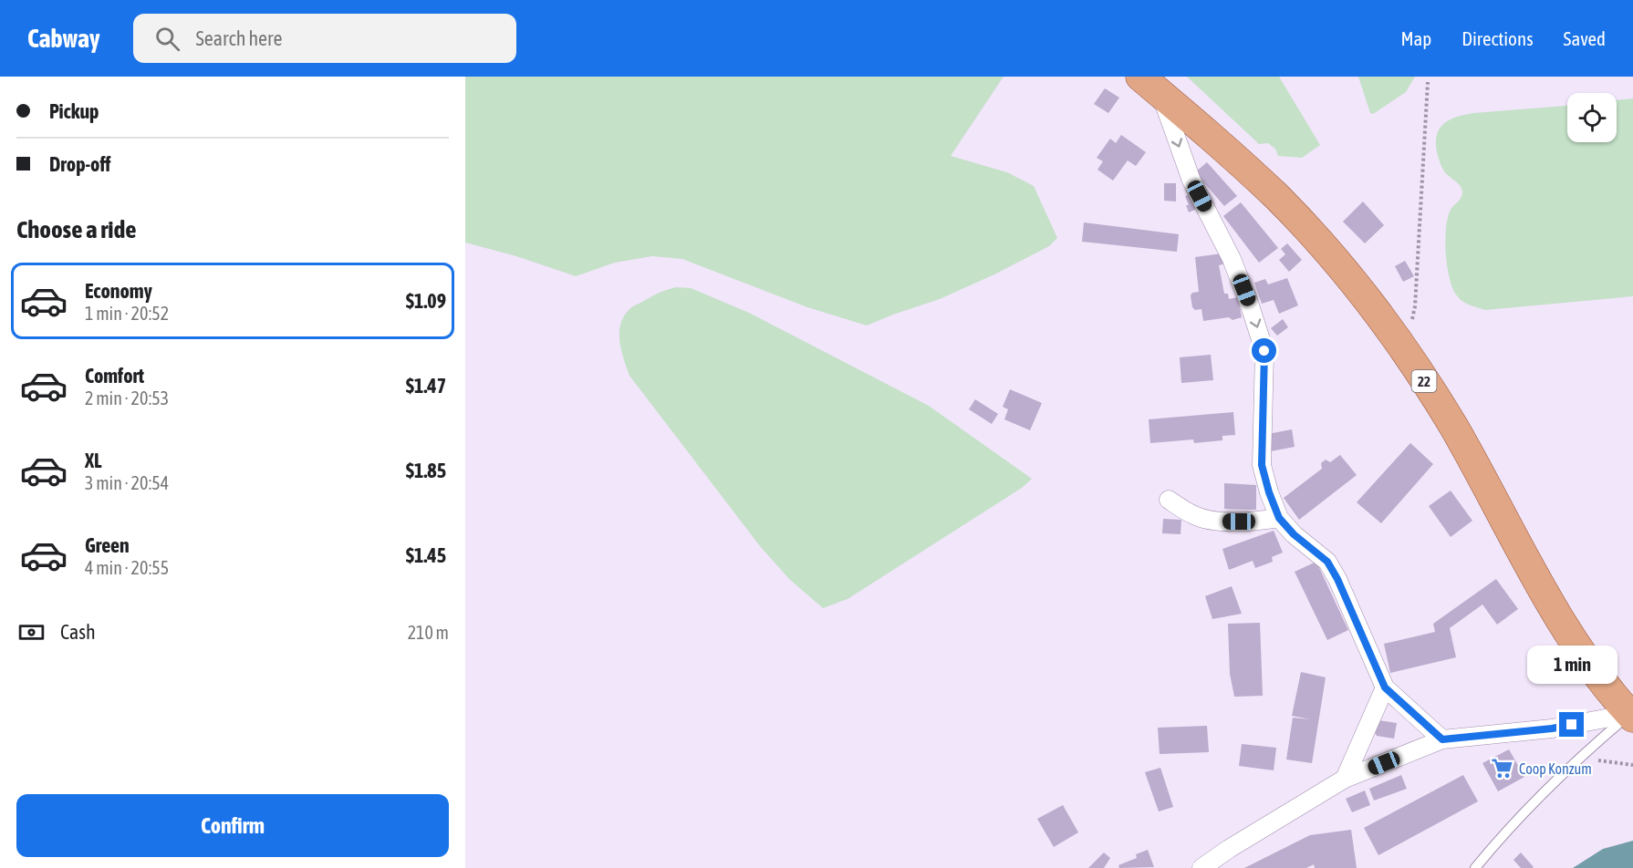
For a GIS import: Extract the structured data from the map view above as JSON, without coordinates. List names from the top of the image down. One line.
{"streets":{"main road":["22"]},"places":{"supermarket":["Coop Konzum"]},"page":{"header":"Cabway","search":"Search here","nav":["Map","Directions","Saved"],"banner":["Pickup","Drop-off"],"heading":"Choose a ride","list":[{"name":"Economy","note":"1 min · 20:52","value":"$1.09"},{"name":"Comfort","note":"2 min · 20:53","value":"$1.47"},{"name":"XL","note":"3 min · 20:54","value":"$1.85"},{"name":"Green","note":"4 min · 20:55","value":"$1.45"}],"pay":["Cash","210 m"],"bubble":"1 min","buttons":"Confirm"}}
